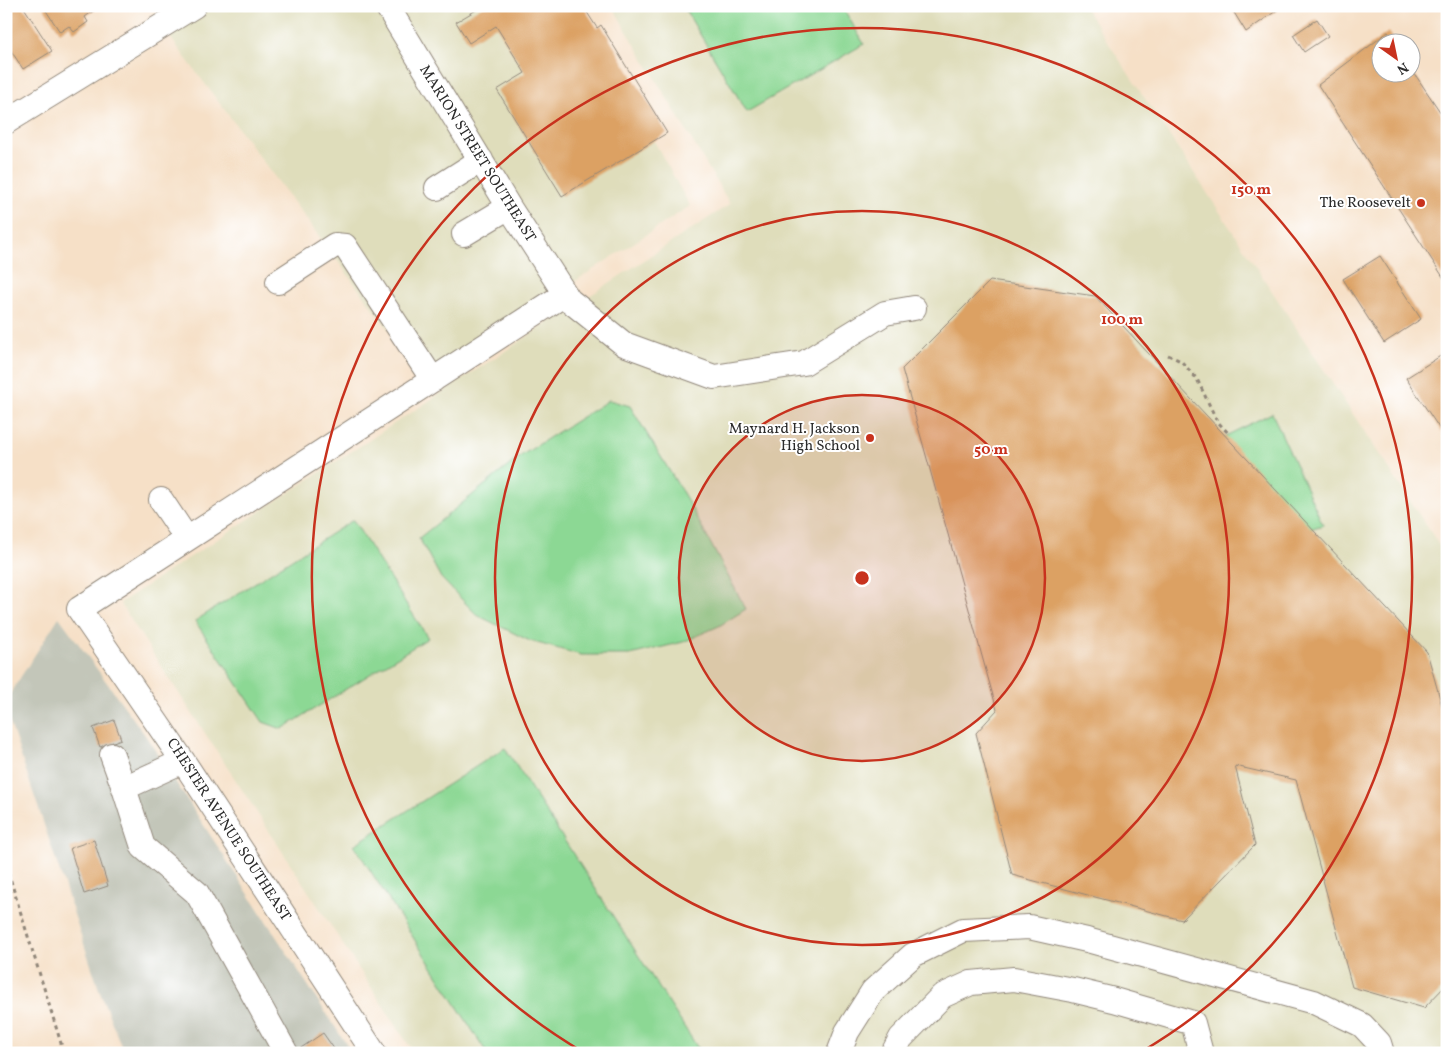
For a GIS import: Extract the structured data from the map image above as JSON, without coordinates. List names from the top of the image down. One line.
{"streets":{"street":["MARION STREET SOUTHEAST","CHESTER AVENUE SOUTHEAST"]},"places":["The Roosevelt","Maynard H. Jackson High School"],"north":"bottom right","rings":["150 m","100 m","50 m"]}
